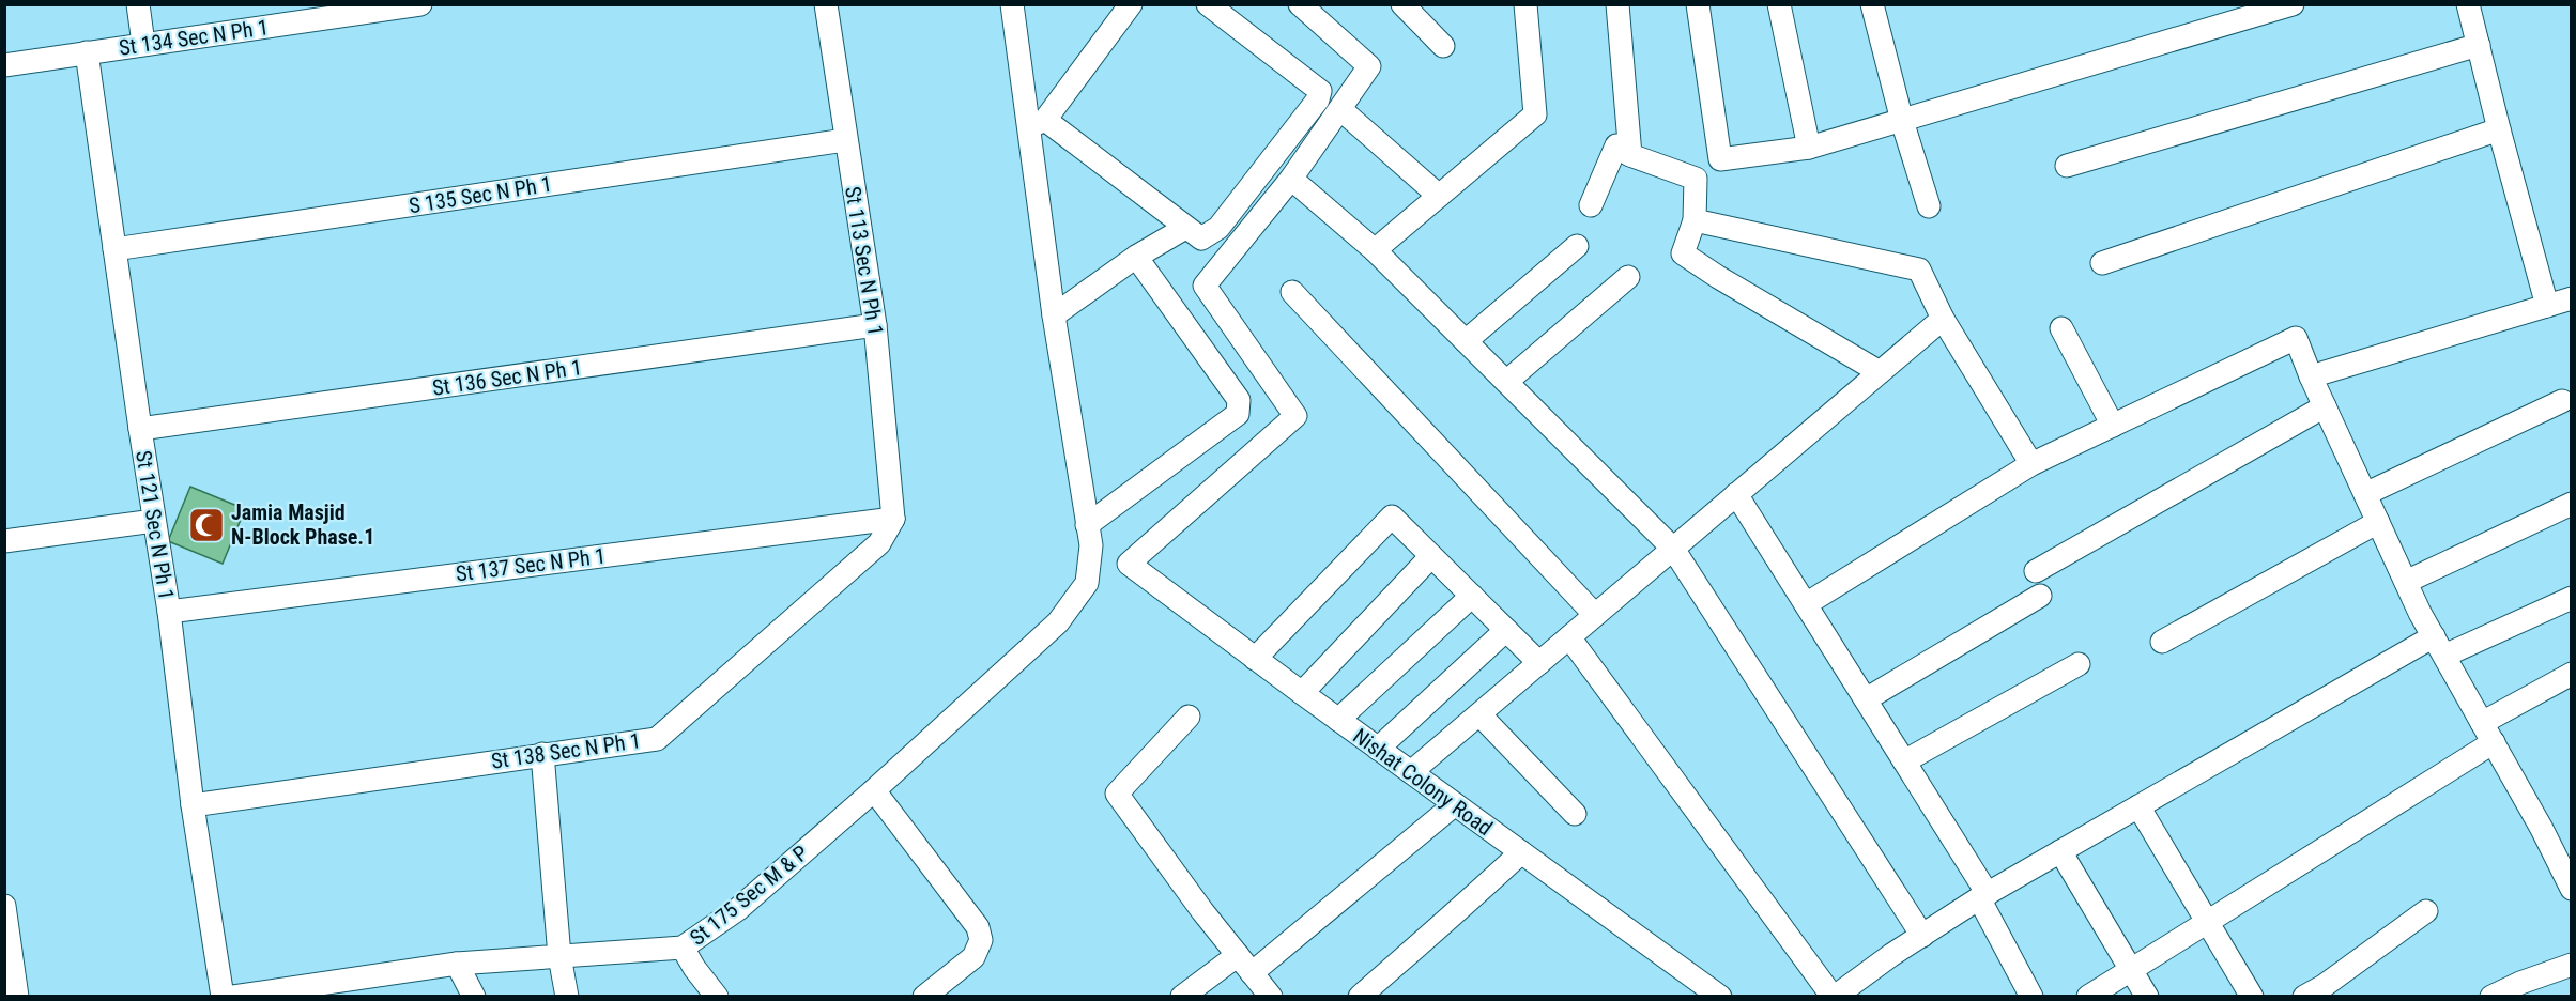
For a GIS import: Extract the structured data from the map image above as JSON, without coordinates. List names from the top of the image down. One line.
{"streets":{"street":["St 134 Sec N Ph 1","S 135 Sec N Ph 1","St 113 Sec N Ph 1","St 136 Sec N Ph 1","St 121 Sec N Ph 1","St 137 Sec N Ph 1","St 138 Sec N Ph 1","Nishat Colony Road","St 175 Sec M & P"]},"crossings":[["St 134 Sec N Ph 1","St 121 Sec N Ph 1"],["S 135 Sec N Ph 1","St 113 Sec N Ph 1"],["S 135 Sec N Ph 1","St 121 Sec N Ph 1"],["St 113 Sec N Ph 1","St 136 Sec N Ph 1"],["St 113 Sec N Ph 1","St 137 Sec N Ph 1"],["St 113 Sec N Ph 1","St 138 Sec N Ph 1"],["St 136 Sec N Ph 1","St 121 Sec N Ph 1"],["St 121 Sec N Ph 1","St 137 Sec N Ph 1"],["St 121 Sec N Ph 1","St 138 Sec N Ph 1"],["St 137 Sec N Ph 1","St 138 Sec N Ph 1"]],"places":{"mosque":["Jamia Masjid N-Block Phase.1"]}}
